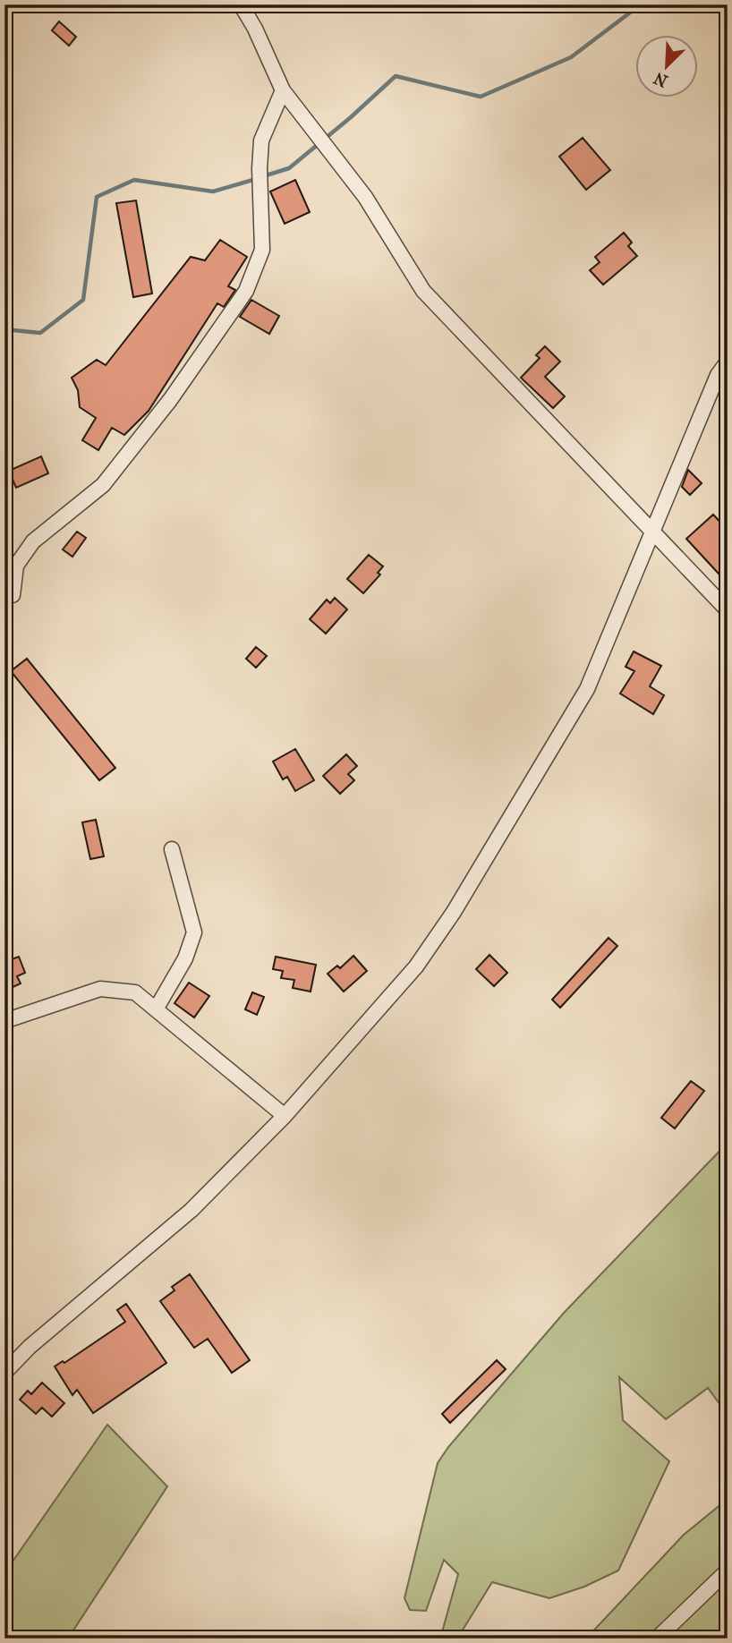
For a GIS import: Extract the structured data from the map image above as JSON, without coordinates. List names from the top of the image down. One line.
{"north":"bottom left"}
